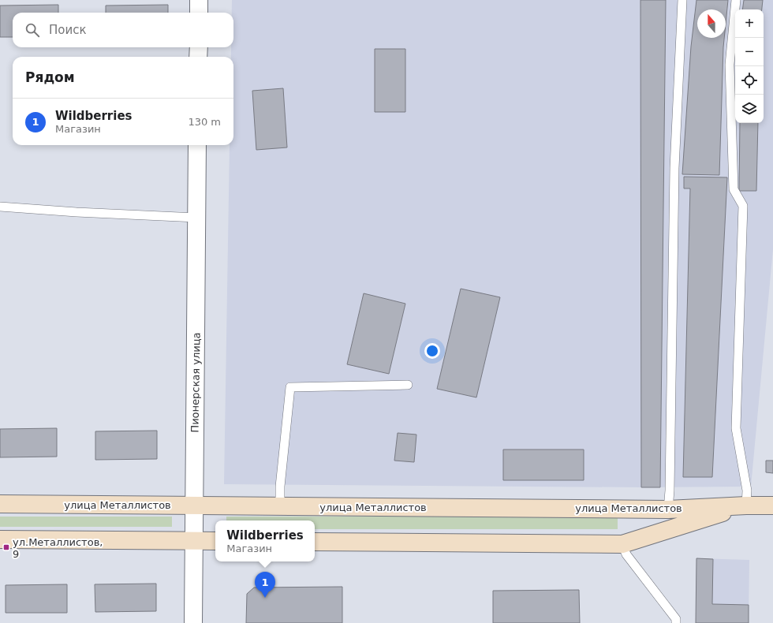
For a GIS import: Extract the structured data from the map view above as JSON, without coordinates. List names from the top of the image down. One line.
{"streets":{"street":["Пионерская улица","улица Металлистов"]},"crossings":[["Пионерская улица","улица Металлистов"]],"places":{"transit":["ул.Металлистов, 9"]},"north":"top","page":{"map_buttons":["+","−"],"search":"Поиск","heading":"Рядом","list":[{"mark":"1","name":"Wildberries","note":"Магазин","value":"130 m"}],"popup":["Wildberries","Магазин"],"pins":"1"}}
